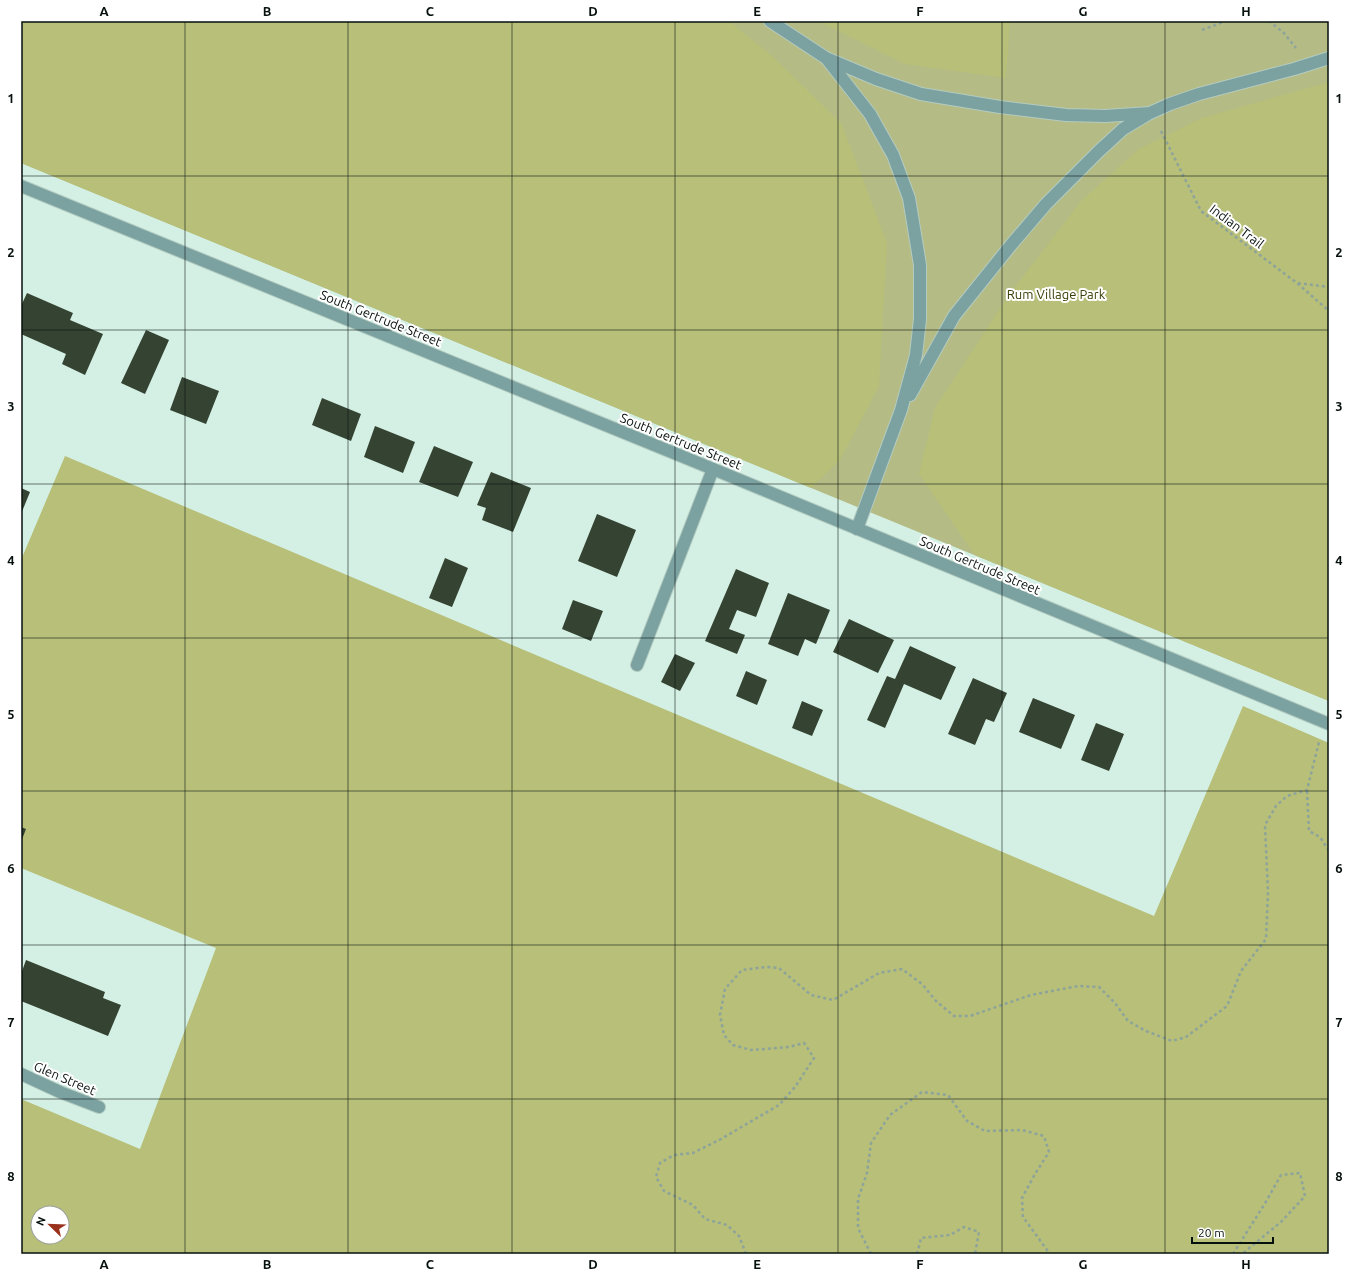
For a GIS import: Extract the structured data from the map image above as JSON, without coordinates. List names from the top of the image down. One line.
{"streets":{"street":["South Gertrude Street","Glen Street"],"path":["Indian Trail"]},"parks":["Rum Village Park"],"scale_bar":"20 m","north":"top left","grid":{"columns":["A","B","C","D","E","F","G","H"],"rows":["1","2","3","4","5","6","7","8"]}}
